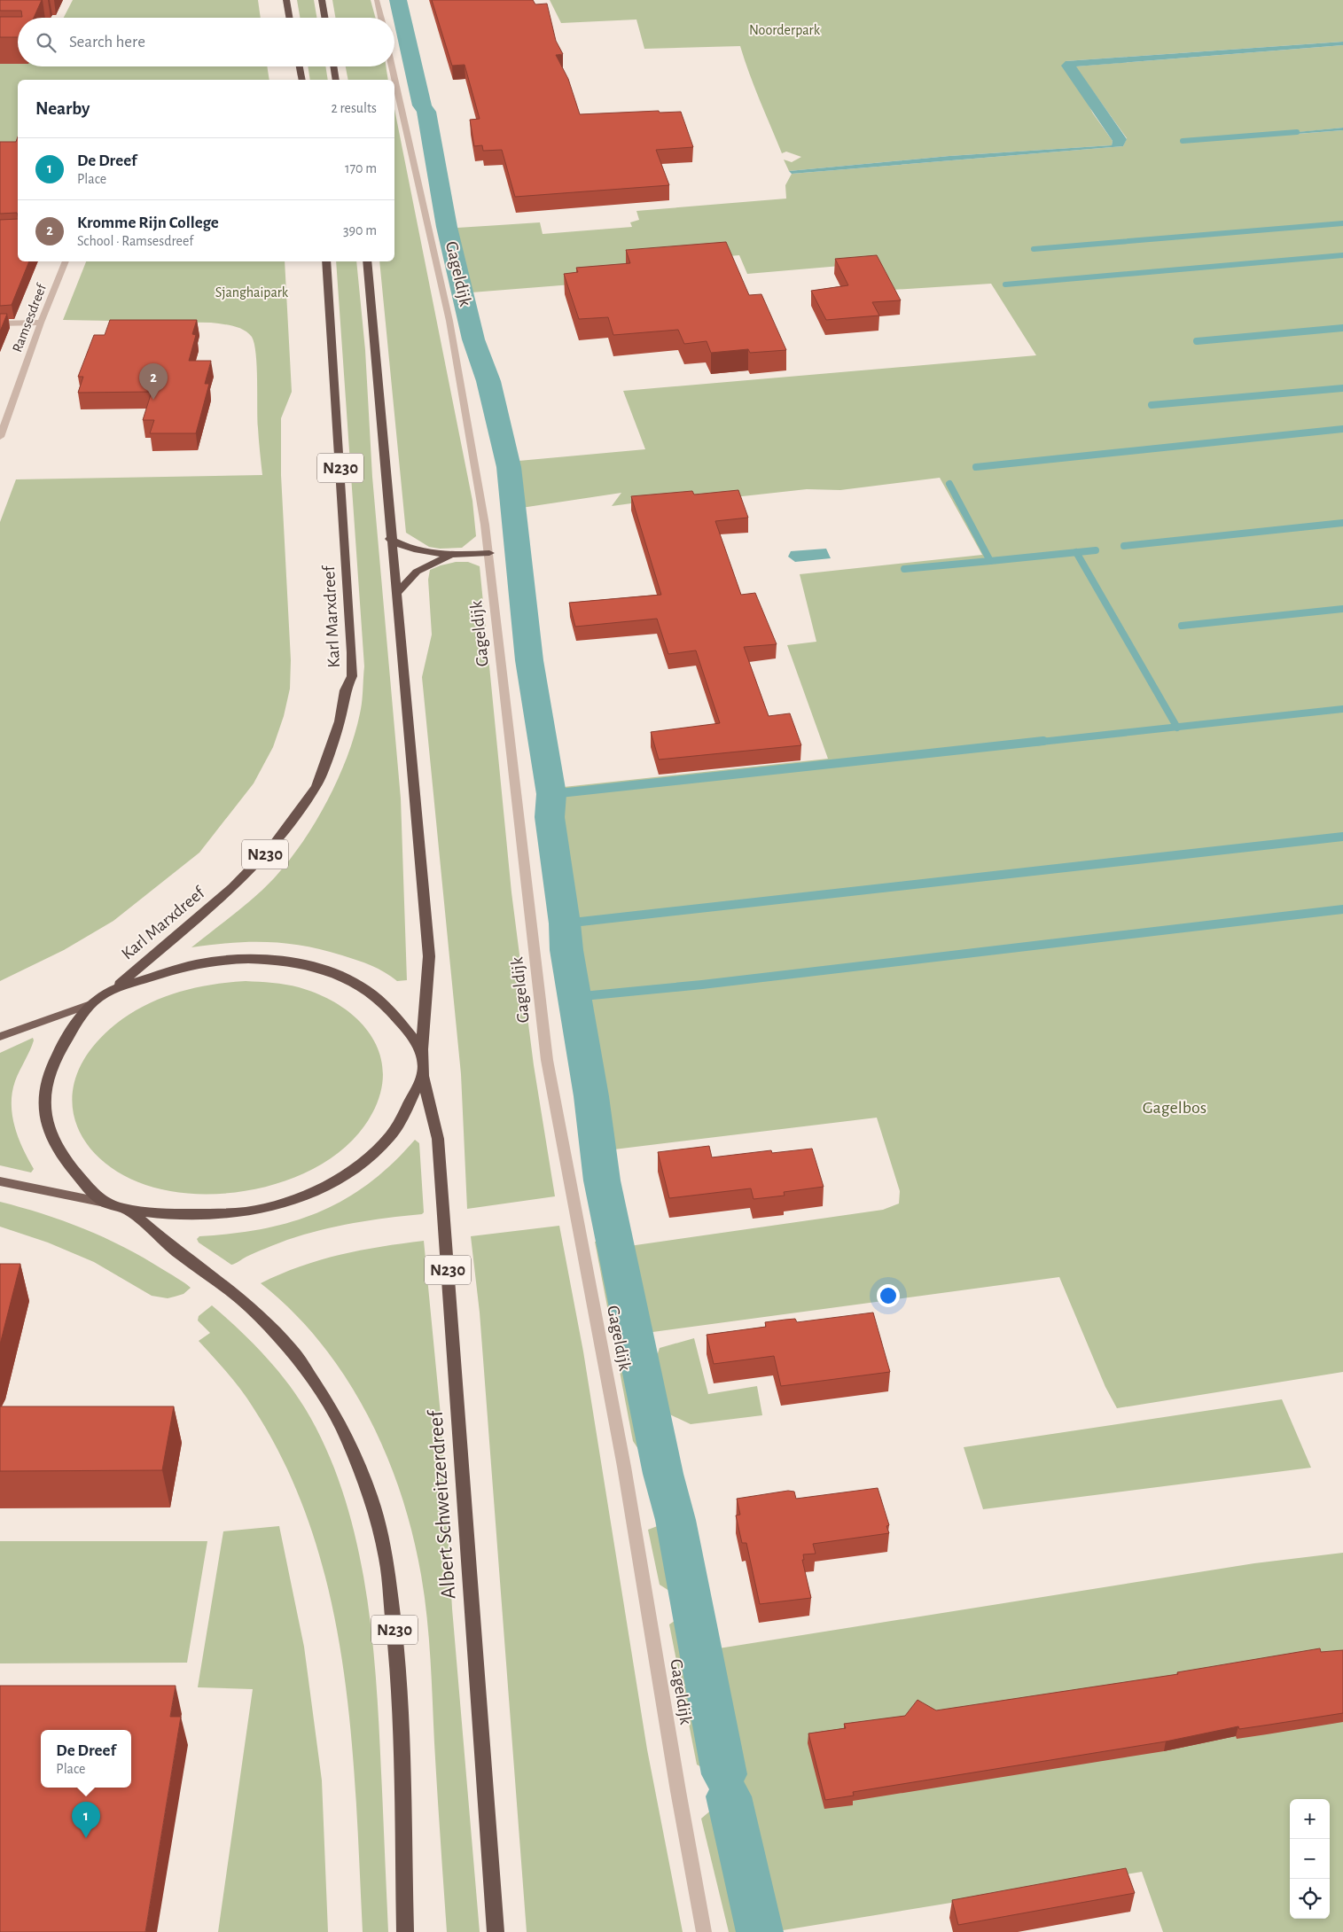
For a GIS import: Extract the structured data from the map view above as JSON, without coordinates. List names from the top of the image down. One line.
{"streets":{"highway":["N230","Karl Marxdreef","Albert Schweitzerdreef"],"street":["Gageldijk","Ramsesdreef"]},"crossings":[["N230","Karl Marxdreef"],["N230","Albert Schweitzerdreef"]],"parks":["Noorderpark","Sjanghaipark","Gagelbos"],"page":{"search":"Search here","heading":["Nearby","2 results"],"list":[{"mark":"1","name":"De Dreef","note":"Place","value":"170 m"},{"mark":"2","name":"Kromme Rijn College","note":"School · Ramsesdreef","value":"390 m"}],"pins":["2","1"],"popup":["De Dreef","Place"],"map_buttons":["+","−"]}}
